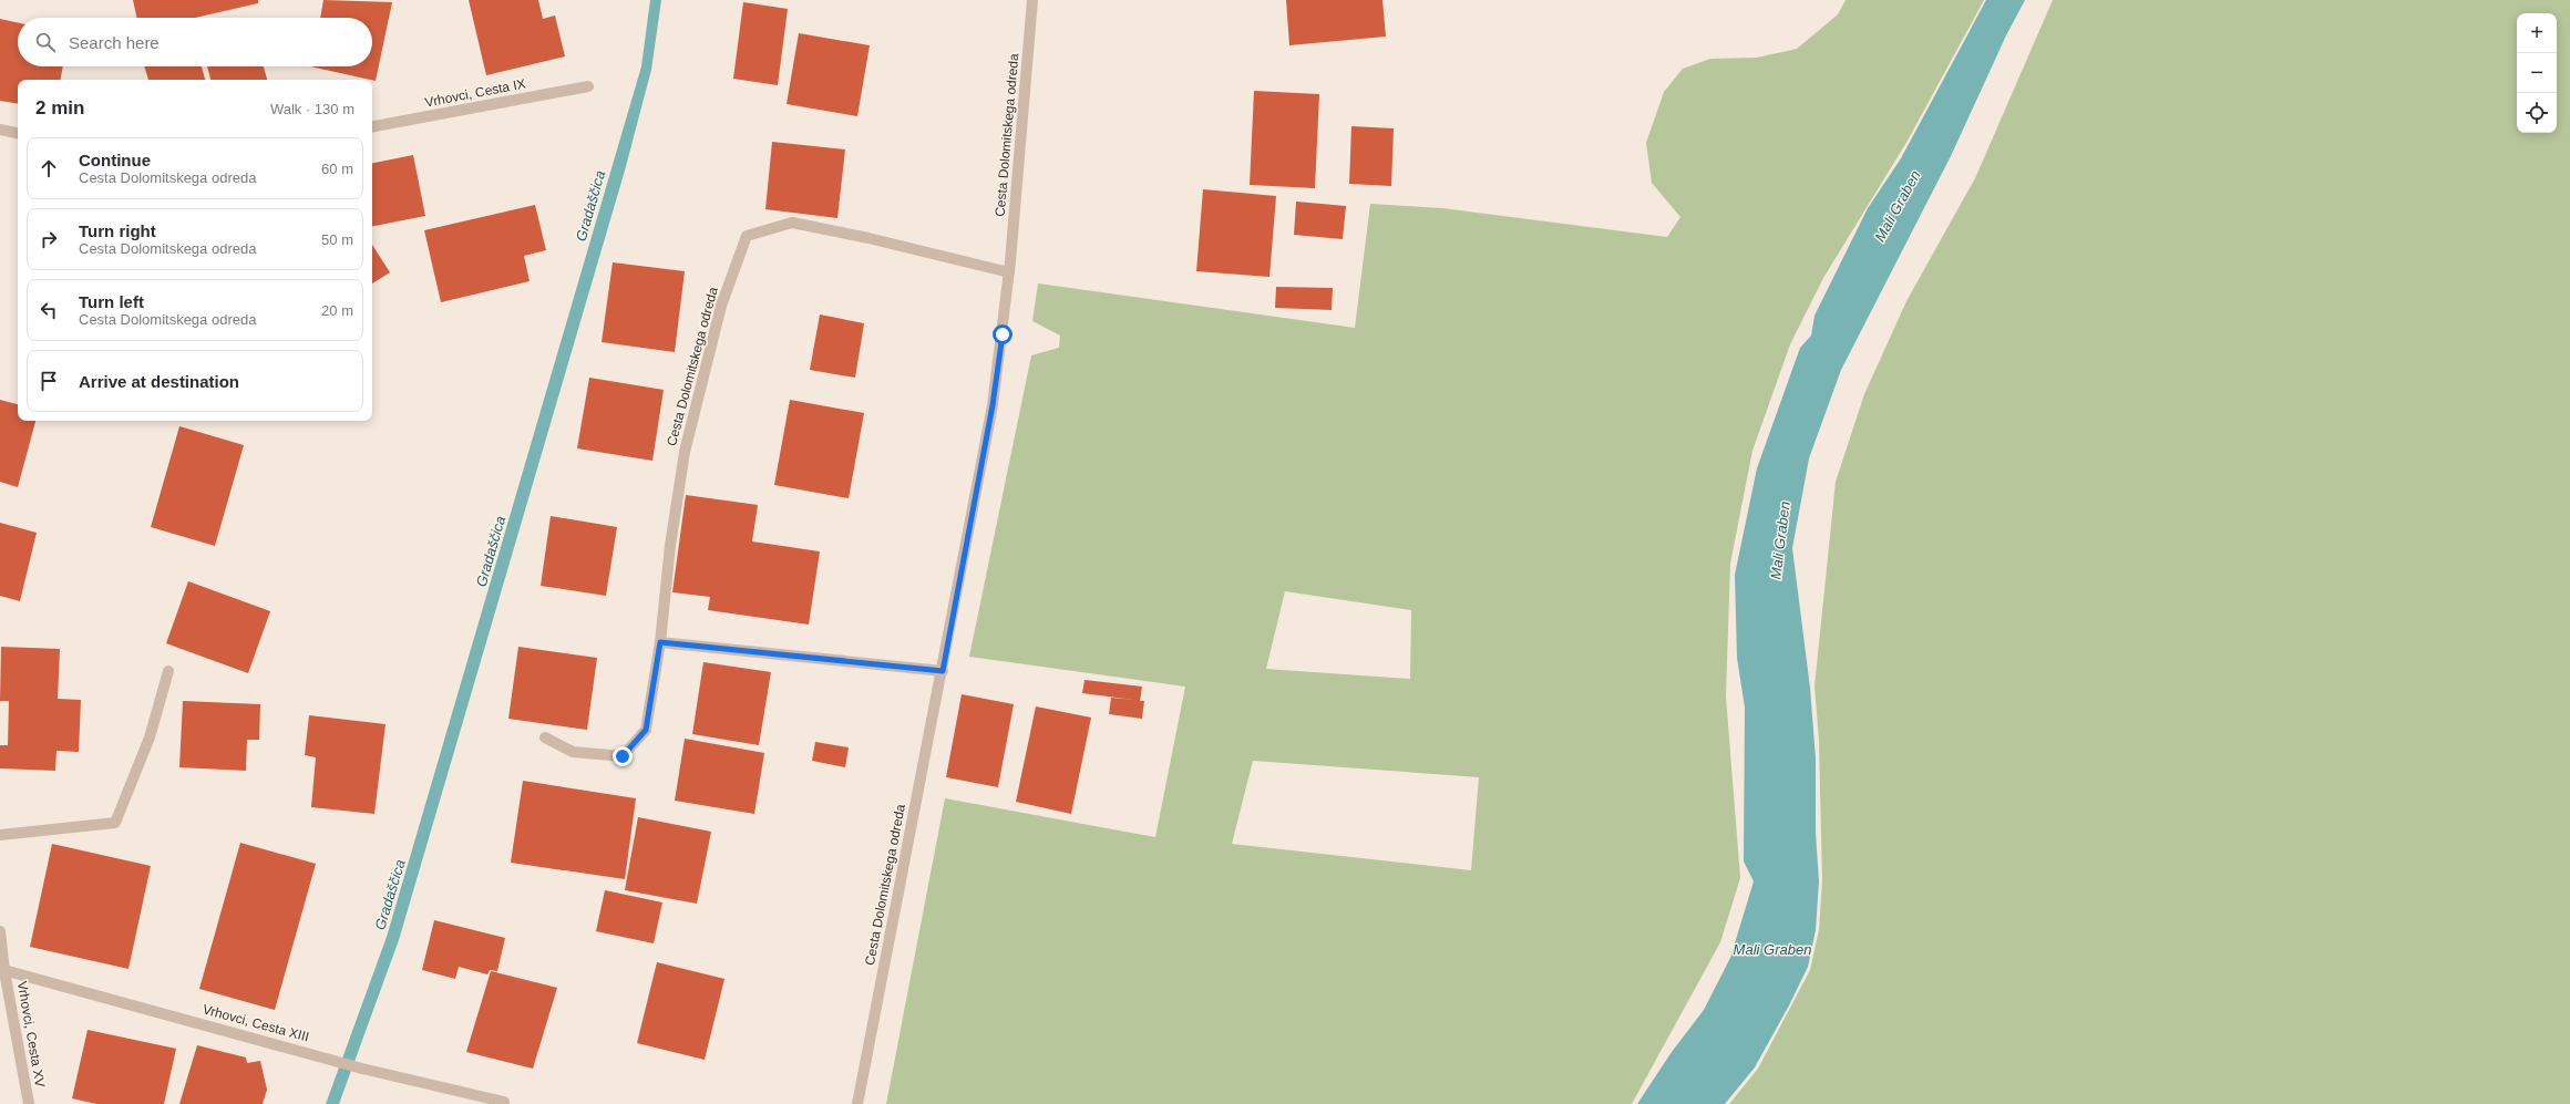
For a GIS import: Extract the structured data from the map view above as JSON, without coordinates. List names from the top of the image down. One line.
{"streets":{"street":["Vrhovci, Cesta IX","Cesta Dolomitskega odreda","Vrhovci, Cesta XIII","Vrhovci, Cesta XV"]},"crossings":[["Vrhovci, Cesta XIII","Vrhovci, Cesta XV"]],"water":["Gradaščica","Mali Graben"],"page":{"map_buttons":["+","−"],"search":"Search here","heading":["2 min","Walk · 130 m"],"list":[["Continue","Cesta Dolomitskega odreda","60 m"],["Turn right","Cesta Dolomitskega odreda","50 m"],["Turn left","Cesta Dolomitskega odreda","20 m"],"Arrive at destination"]}}
